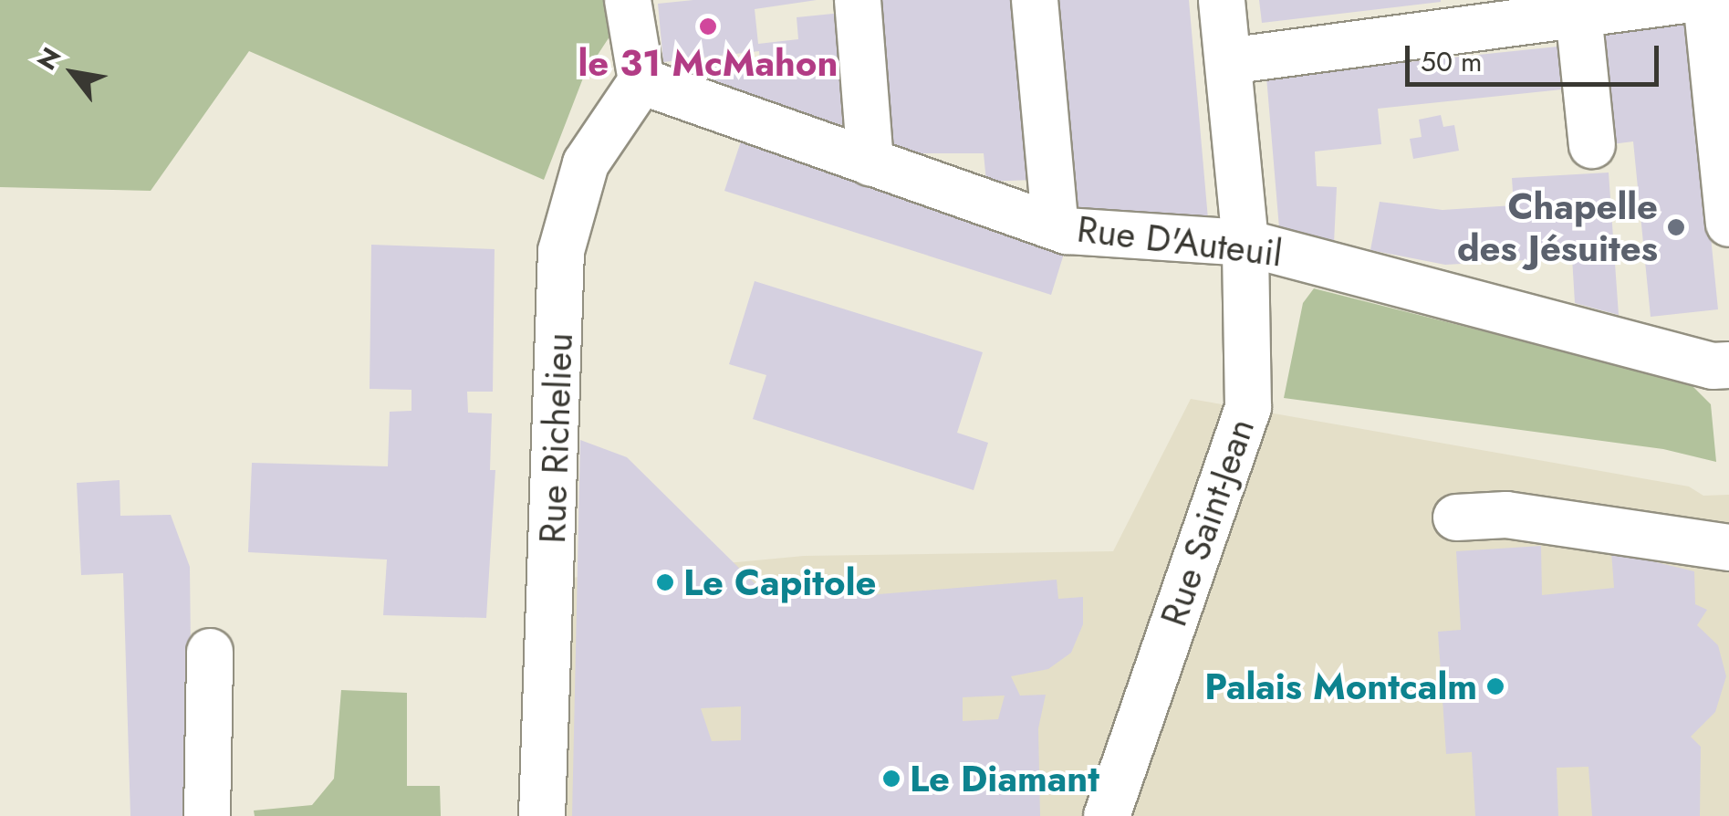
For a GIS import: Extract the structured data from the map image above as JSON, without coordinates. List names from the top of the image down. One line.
{"streets":{"street":["Rue D'Auteuil","Rue Richelieu","Rue Saint-Jean"]},"crossings":[["Rue D'Auteuil","Rue Richelieu"],["Rue D'Auteuil","Rue Saint-Jean"]],"places":["le 31 McMahon","Chapelle des Jésuites","Le Capitole","Palais Montcalm","Le Diamant"],"scale_bar":"50 m","north":"top left"}
